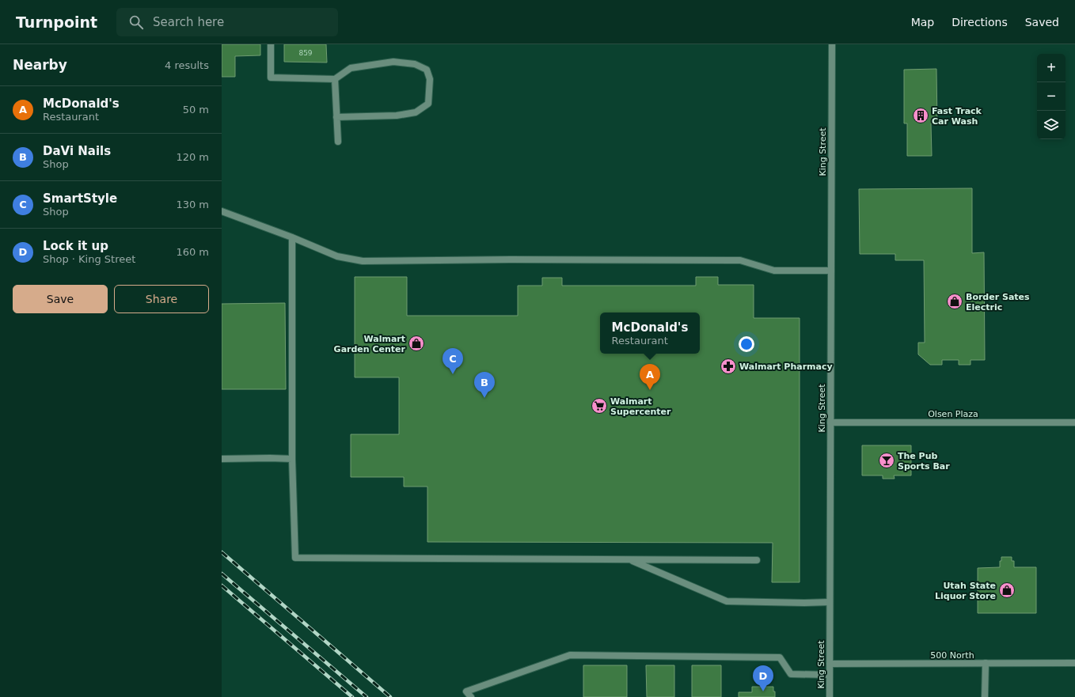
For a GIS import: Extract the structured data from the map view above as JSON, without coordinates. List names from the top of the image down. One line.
{"streets":{"street":["King Street","Olsen Plaza","500 North"]},"crossings":[["King Street","Olsen Plaza"],["King Street","500 North"]],"places":{"building":["Fast Track Car Wash"],"shop":["Border Sates Electric","Walmart Garden Center","Utah State Liquor Store"],"pharmacy":["Walmart Pharmacy"],"supermarket":["Walmart Supercenter"],"bar":["The Pub Sports Bar"]},"house_numbers":["859"],"page":{"header":"Turnpoint","search":"Search here","nav":["Map","Directions","Saved"],"heading":["Nearby","4 results"],"map_buttons":["+","−"],"list":[{"mark":"A","name":"McDonald's","note":"Restaurant","value":"50 m"},{"mark":"B","name":"DaVi Nails","note":"Shop","value":"120 m"},{"mark":"C","name":"SmartStyle","note":"Shop","value":"130 m"},{"mark":"D","name":"Lock it up","note":"Shop · King Street","value":"160 m"}],"buttons":["Save","Share"],"popup":["McDonald's","Restaurant"],"pins":["C","A","B","D"]}}
